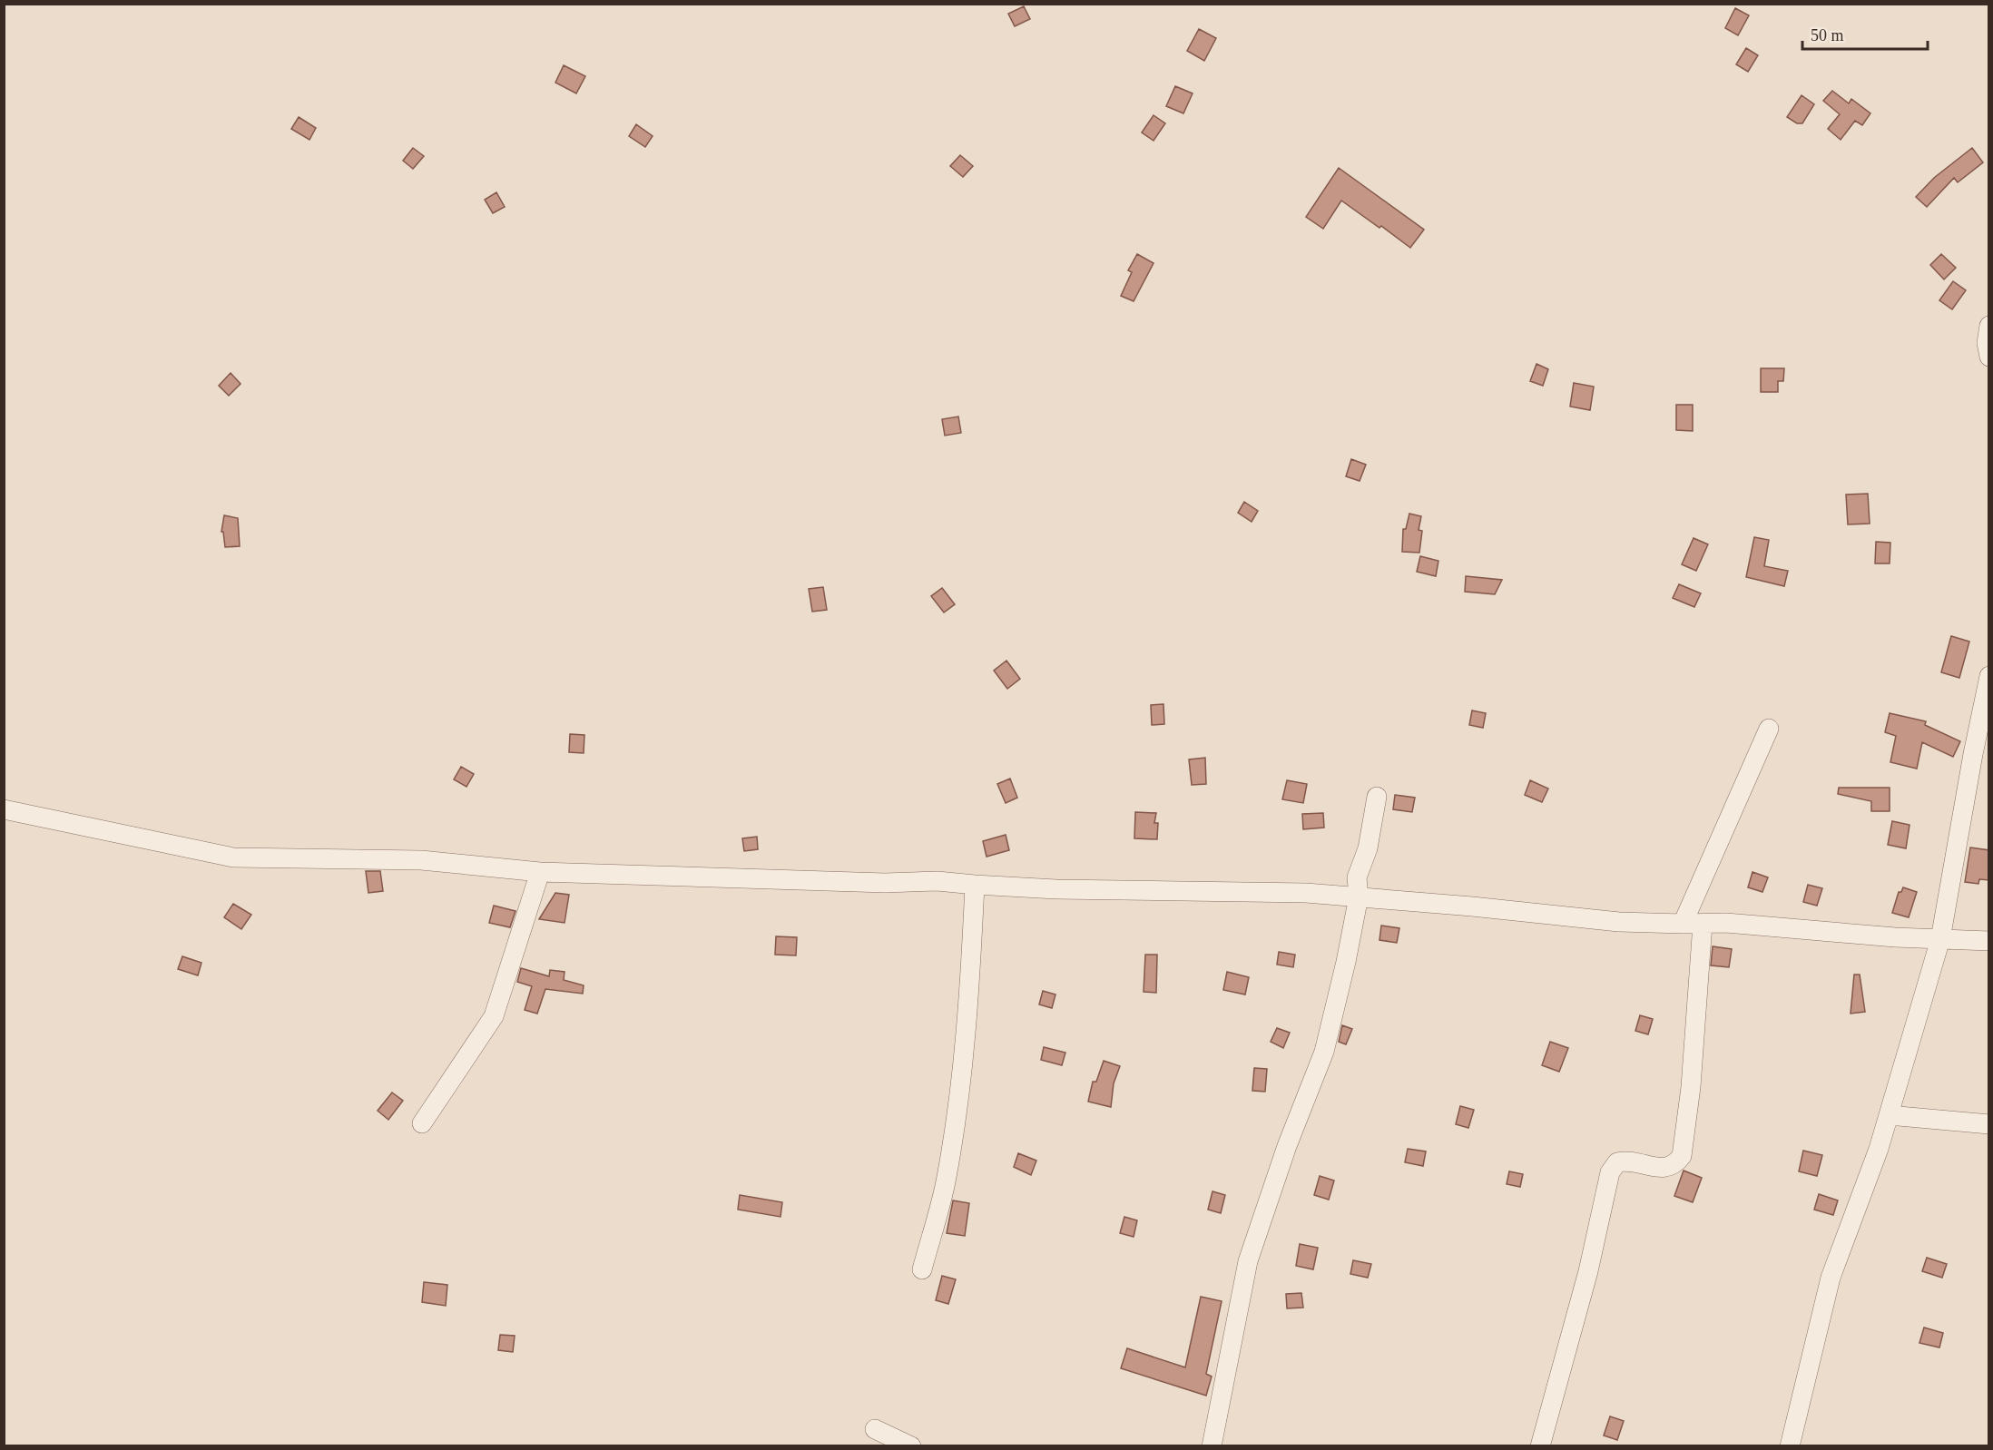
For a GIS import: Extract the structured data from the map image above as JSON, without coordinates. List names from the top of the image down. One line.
{"scale_bar":"50 m"}
